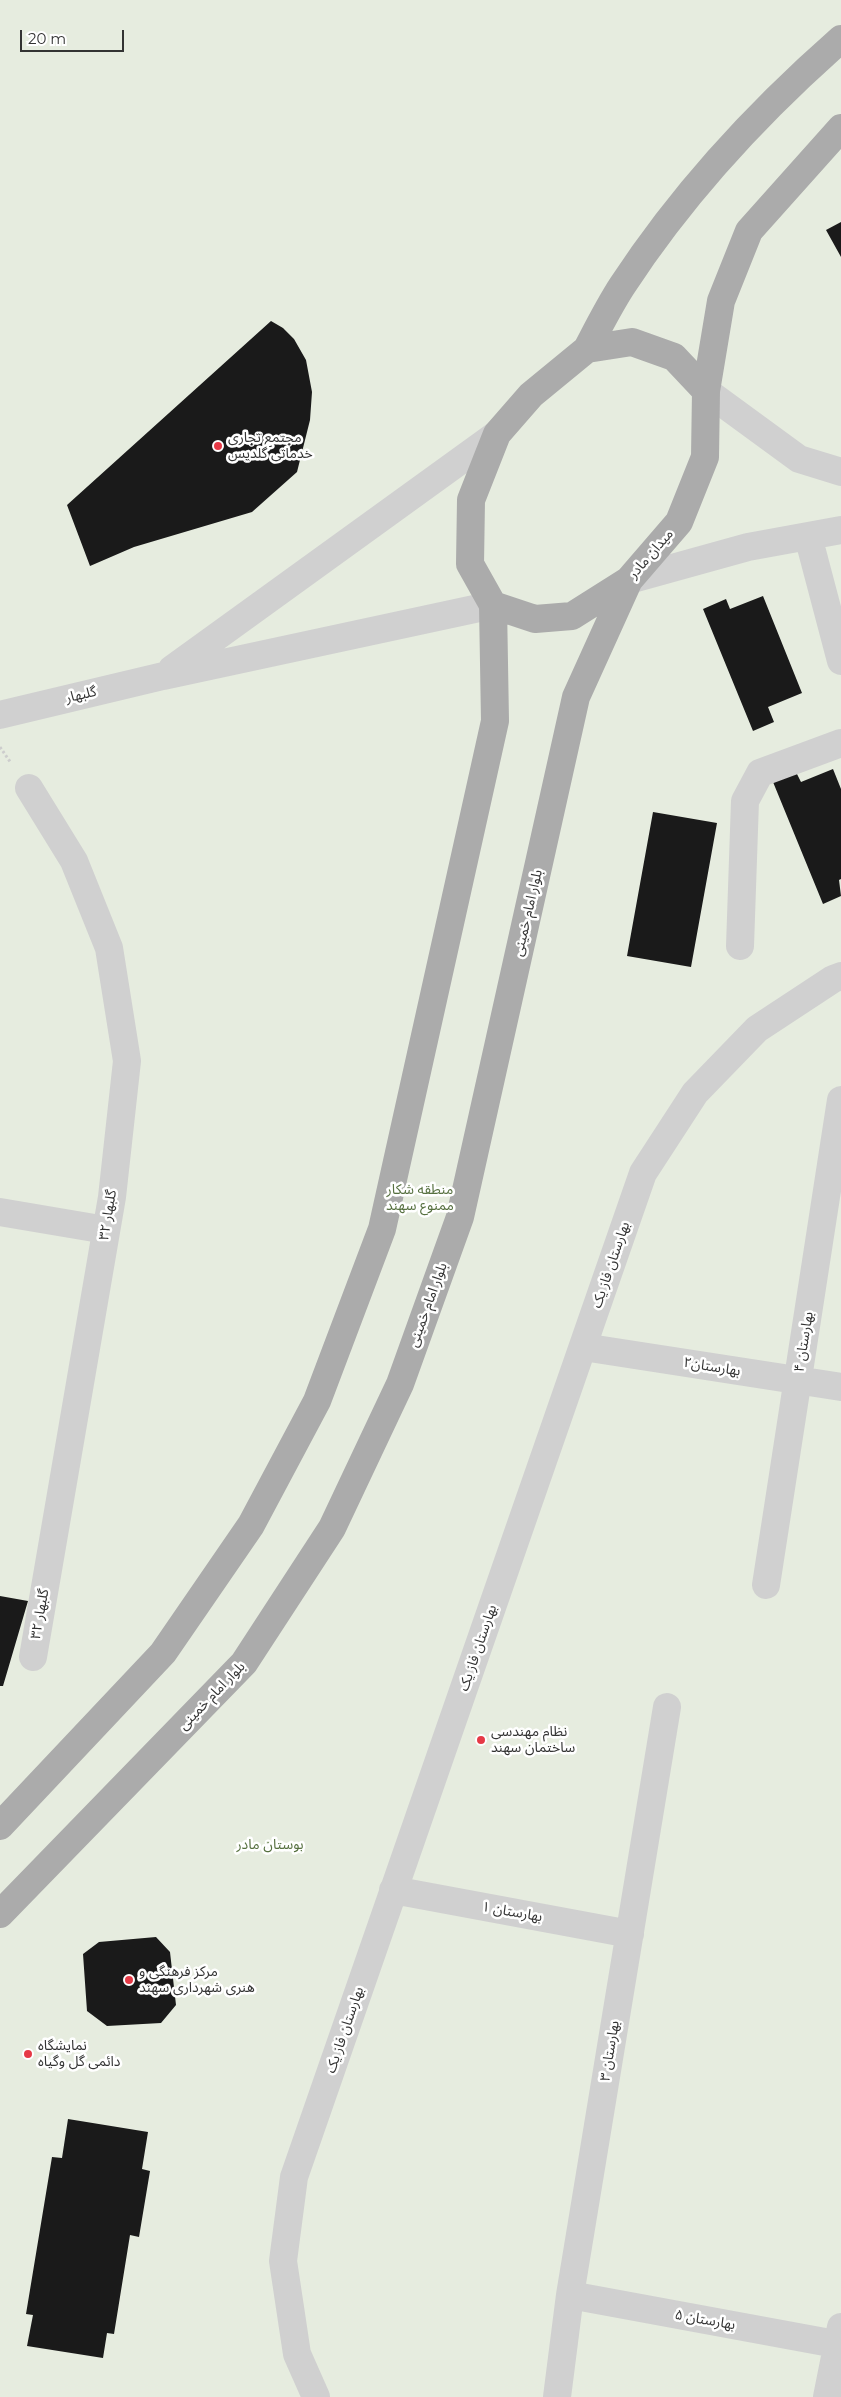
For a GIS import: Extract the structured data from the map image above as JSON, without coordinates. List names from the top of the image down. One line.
{"streets":{"main road":["میدان مادر","بلوار امام خمینی"],"street":["گلبهار","گلبهار ۳۲","بهارستان فاز یک","بهارستان ۴","بهارستان۲","بهارستان ۱","بهارستان ۳","بهارستان ۵"]},"crossings":[["میدان مادر","گلبهار"],["میدان مادر","بلوار امام خمینی"],["بهارستان فاز یک","بهارستان۲"],["بهارستان فاز یک","بهارستان ۱"],["بهارستان ۴","بهارستان۲"],["بهارستان ۱","بهارستان ۳"],["بهارستان ۳","بهارستان ۵"]],"parks":["منطقه شکار ممنوع سهند","بوستان مادر"],"places":["مجتمع تجاری خدماتی گلدیس","نظام مهندسی ساختمان سهند","مرکز فرهنگی و هنری شهرداری سهند","نمایشگاه دائمی گل وگیاه"],"scale_bar":"20 m"}
